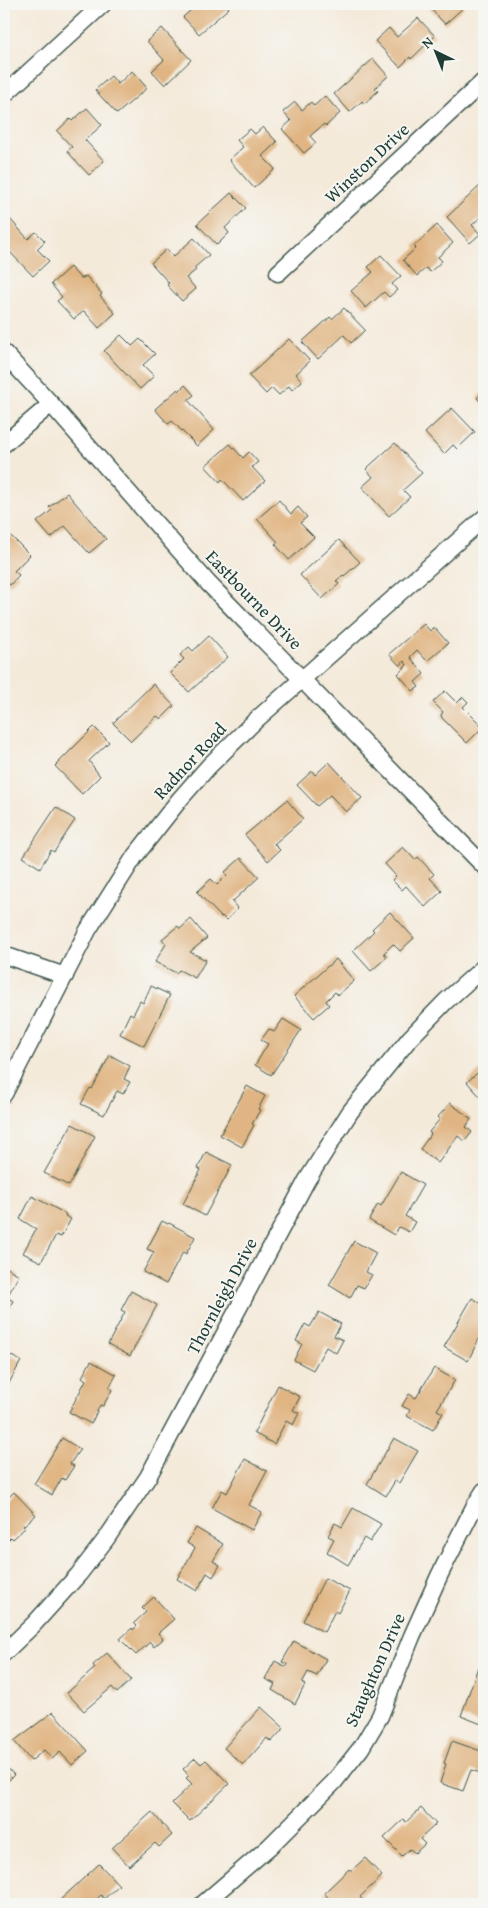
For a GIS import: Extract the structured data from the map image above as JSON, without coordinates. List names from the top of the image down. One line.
{"streets":{"street":["Winston Drive","Eastbourne Drive","Radnor Road","Thornleigh Drive","Staughton Drive"]},"crossings":[["Eastbourne Drive","Radnor Road"]],"north":"top left"}
